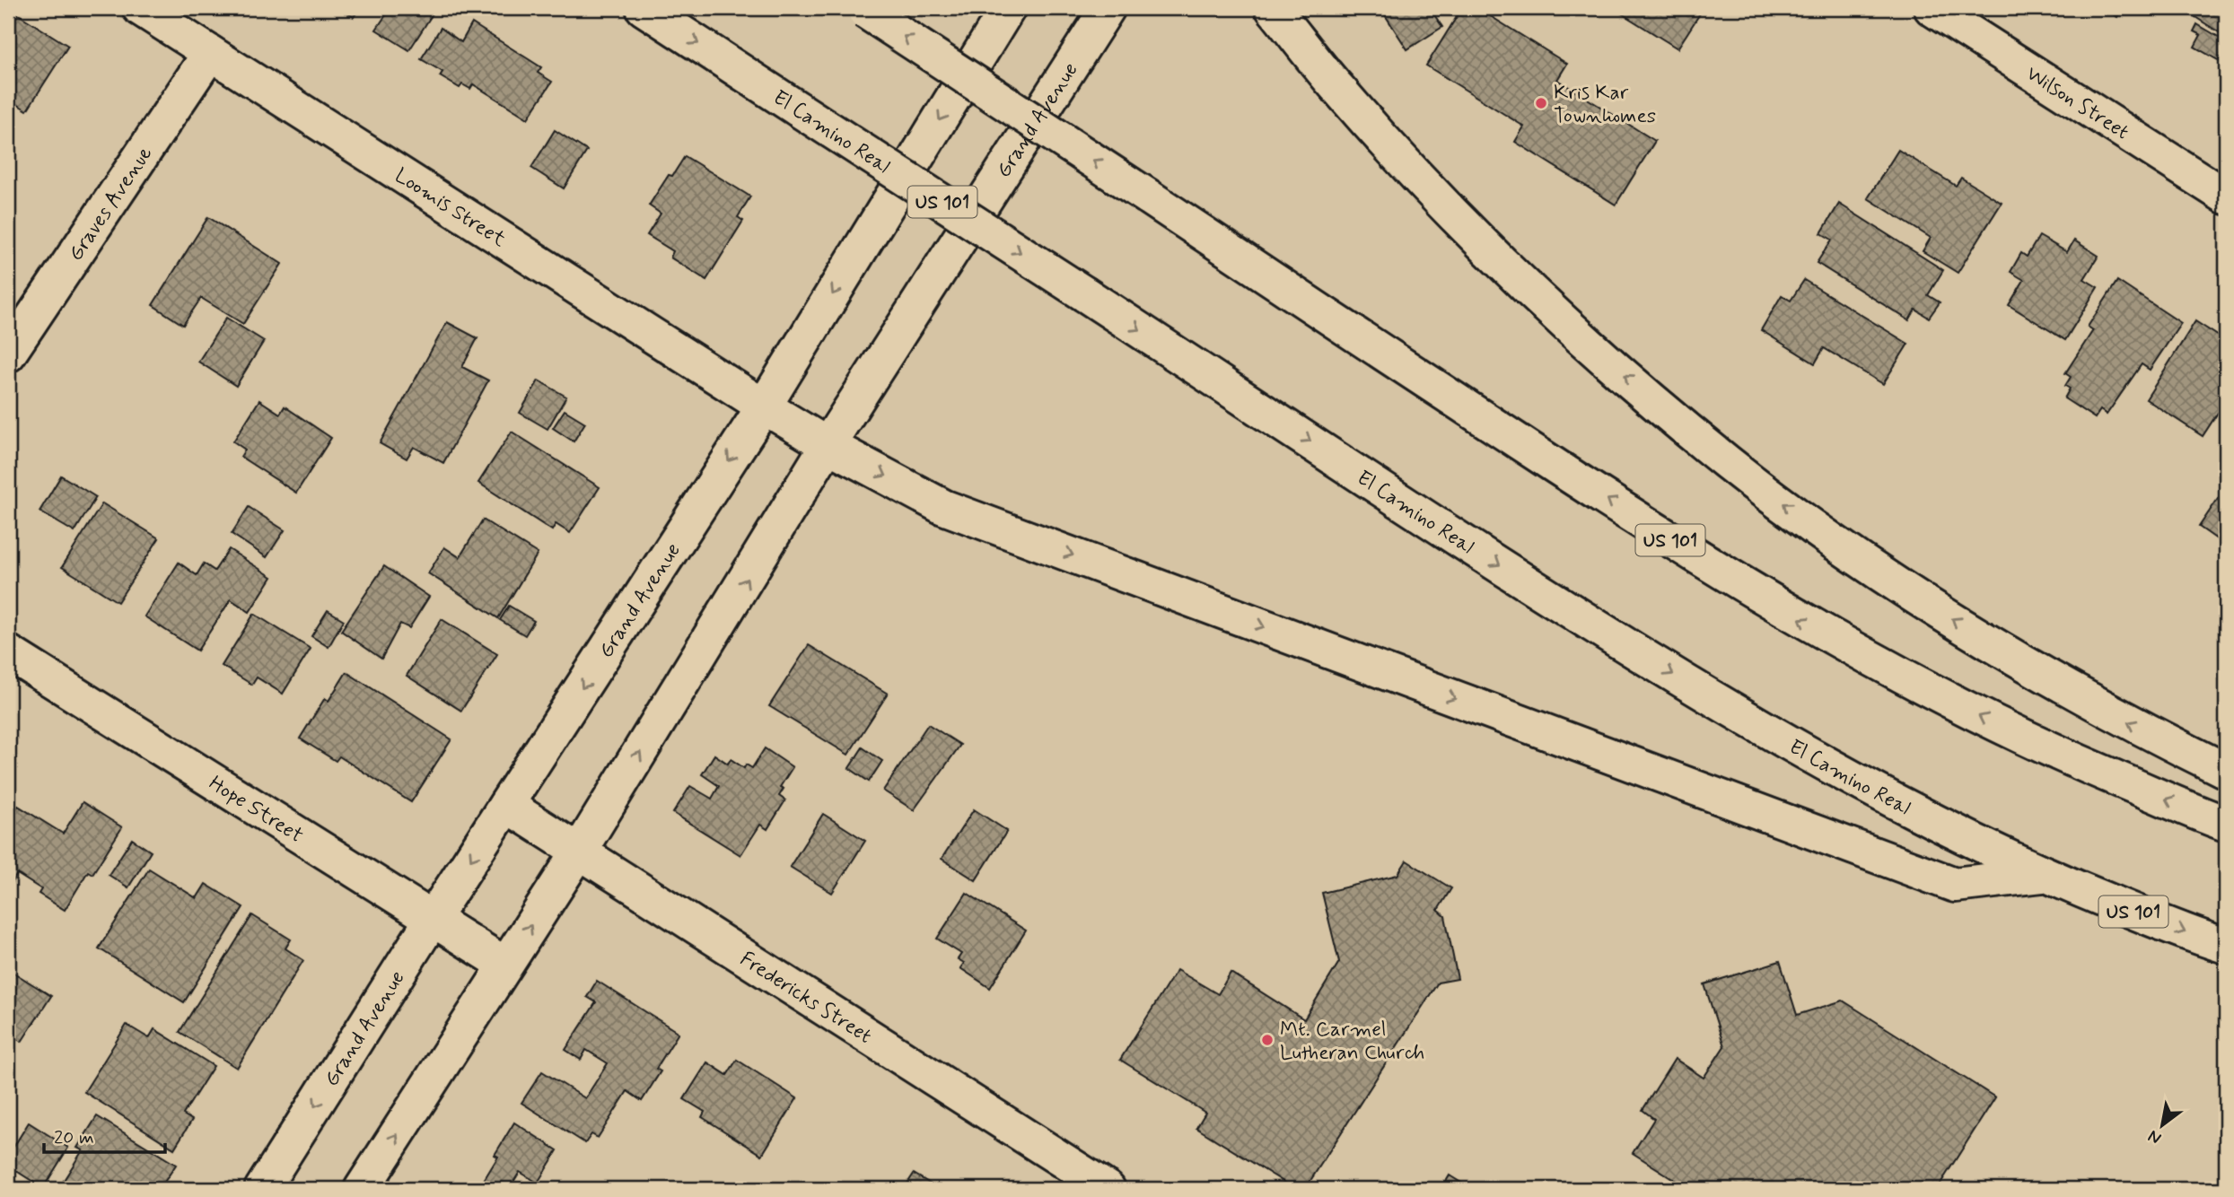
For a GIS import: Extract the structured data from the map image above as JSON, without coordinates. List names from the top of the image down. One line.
{"streets":{"main road":["Wilson Street","Grand Avenue","El Camino Real","US 101","Graves Avenue","Loomis Street","Hope Street","Fredericks Street"]},"crossings":[["Grand Avenue","Loomis Street"],["Grand Avenue","Hope Street"],["Grand Avenue","Fredericks Street"],["El Camino Real","Loomis Street"],["Graves Avenue","Loomis Street"]],"places":["Kris Kar Townhomes","Mt. Carmel Lutheran Church"],"scale_bar":"20 m","north":"bottom left"}
